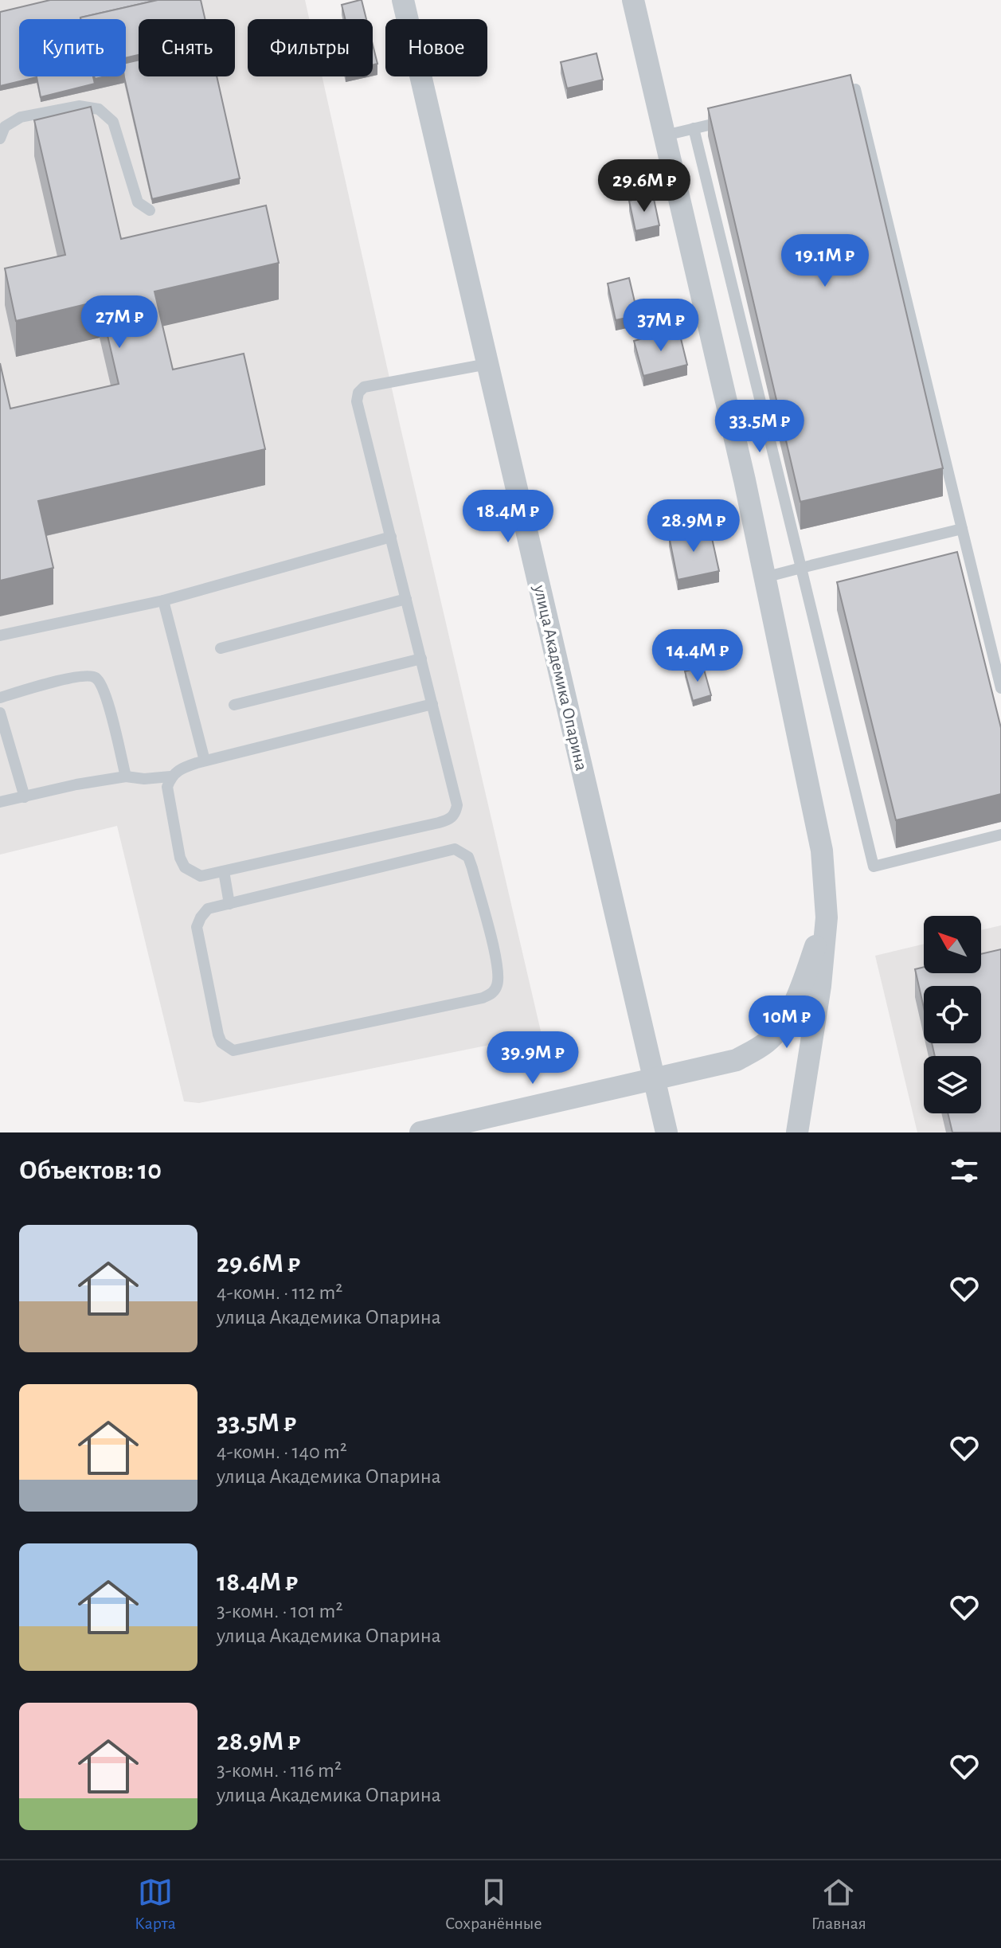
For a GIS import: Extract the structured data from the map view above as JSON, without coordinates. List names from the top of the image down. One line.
{"streets":{"street":["улица Академика Опарина"]},"north":"top left","page":{"chip":["Купить","Снять","Фильтры","Новое"],"price":["29.6M ₽","19.1M ₽","27M ₽","37M ₽","33.5M ₽","18.4M ₽","28.9M ₽","14.4M ₽","10M ₽","39.9M ₽"],"heading":"Объектов: 10","list":[{"name":"29.6M ₽","note":"4-комн. · 112 m² · улица Академика Опарина"},{"name":"33.5M ₽","note":"4-комн. · 140 m² · улица Академика Опарина"},{"name":"18.4M ₽","note":"3-комн. · 101 m² · улица Академика Опарина"},{"name":"28.9M ₽","note":"3-комн. · 116 m² · улица Академика Опарина"}],"tabs":["Карта","Сохранённые","Главная"]}}
